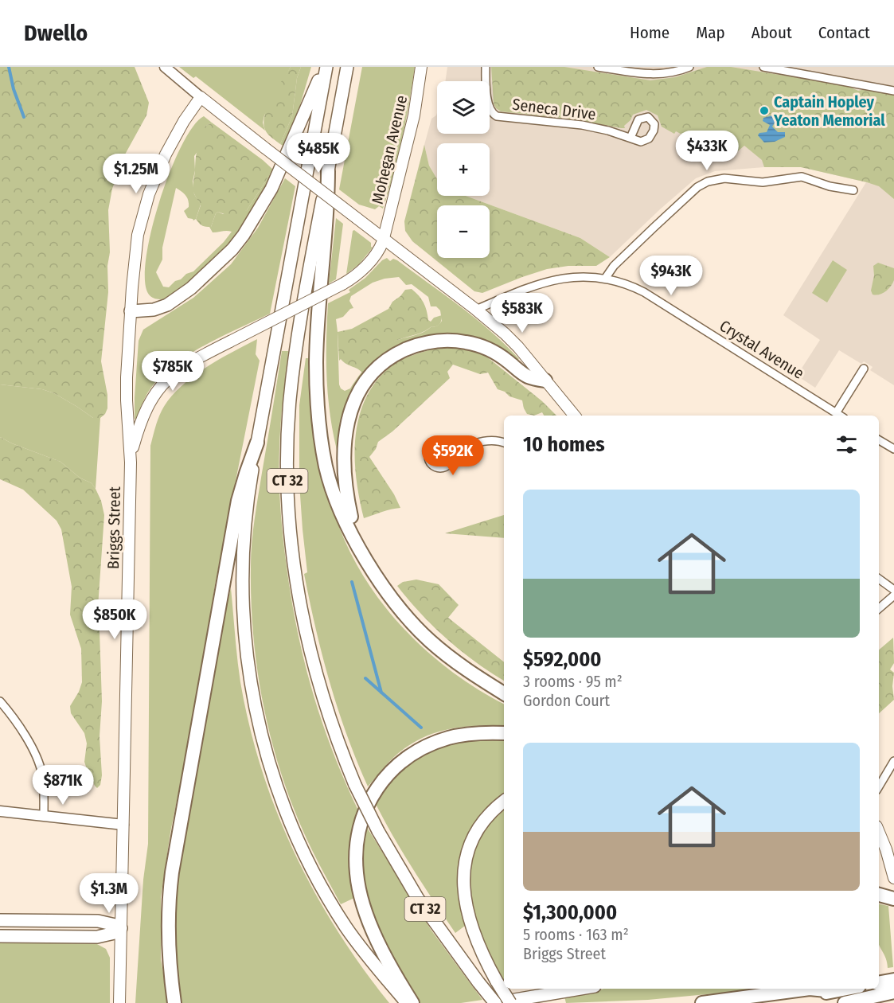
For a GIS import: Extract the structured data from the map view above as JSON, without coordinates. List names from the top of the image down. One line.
{"streets":{"main road":["Mohegan Avenue","CT 32","Briggs Street"],"street":["Seneca Drive","Crystal Avenue"]},"crossings":[["Mohegan Avenue","Briggs Street"]],"places":["Captain Hopley Yeaton Memorial"],"page":{"header":"Dwello","nav":["Home","Map","About","Contact"],"map_buttons":["+","−"],"price":["$433K","$485K","$1.25M","$943K","$583K","$785K","$592K","$850K","$871K","$1.3M"],"heading":"10 homes","list":[{"name":"$592,000","note":"3 rooms · 95 m² · Gordon Court"},{"name":"$1,300,000","note":"5 rooms · 163 m² · Briggs Street"}]}}
